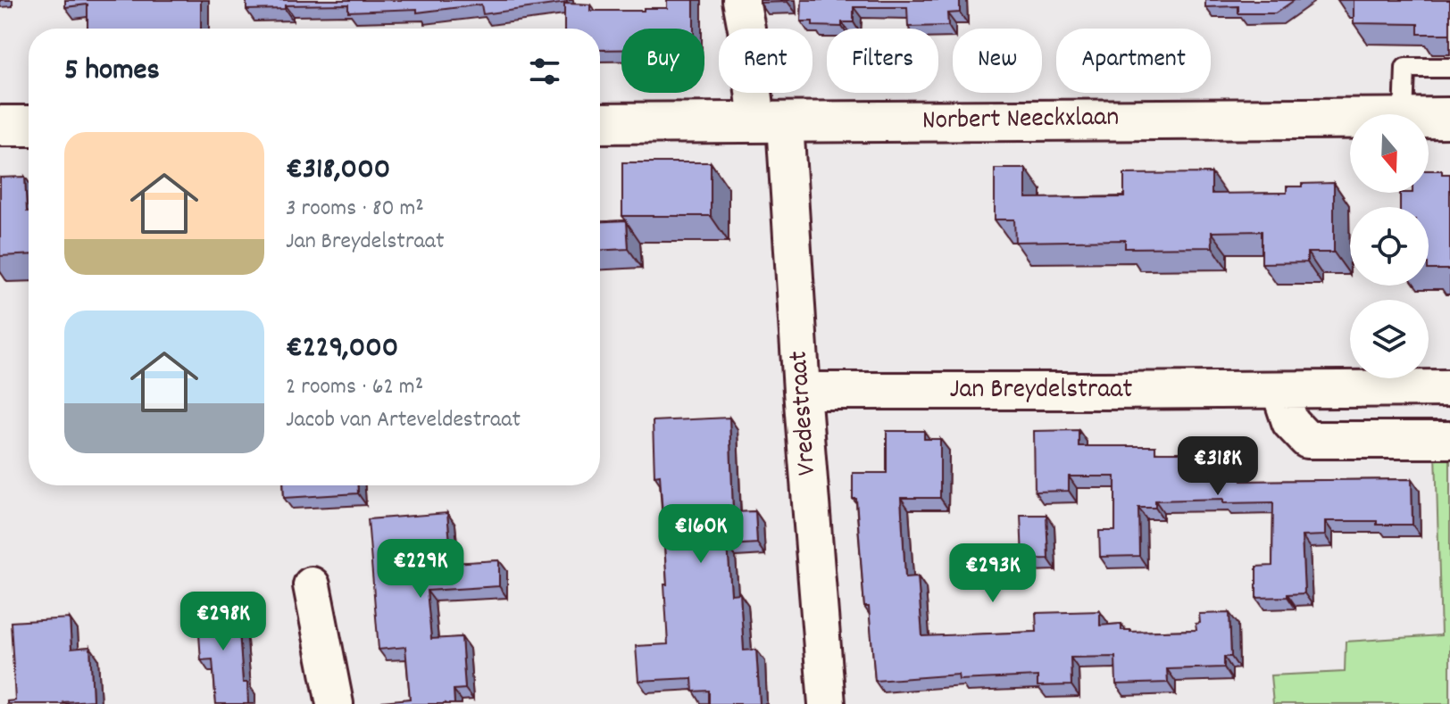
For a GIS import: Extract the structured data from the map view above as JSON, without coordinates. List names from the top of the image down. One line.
{"streets":{"main road":["Norbert Neeckxlaan"],"street":["Jan Breydelstraat","Vredestraat"]},"crossings":[["Norbert Neeckxlaan","Vredestraat"],["Jan Breydelstraat","Vredestraat"]],"north":"bottom","page":{"chip":["Buy","Rent","Filters","New","Apartment"],"heading":"5 homes","list":[{"name":"€318,000","note":"3 rooms · 80 m² · Jan Breydelstraat"},{"name":"€229,000","note":"2 rooms · 62 m² · Jacob van Arteveldestraat"}],"price":["€318K","€160K","€229K","€293K","€298K"]}}
